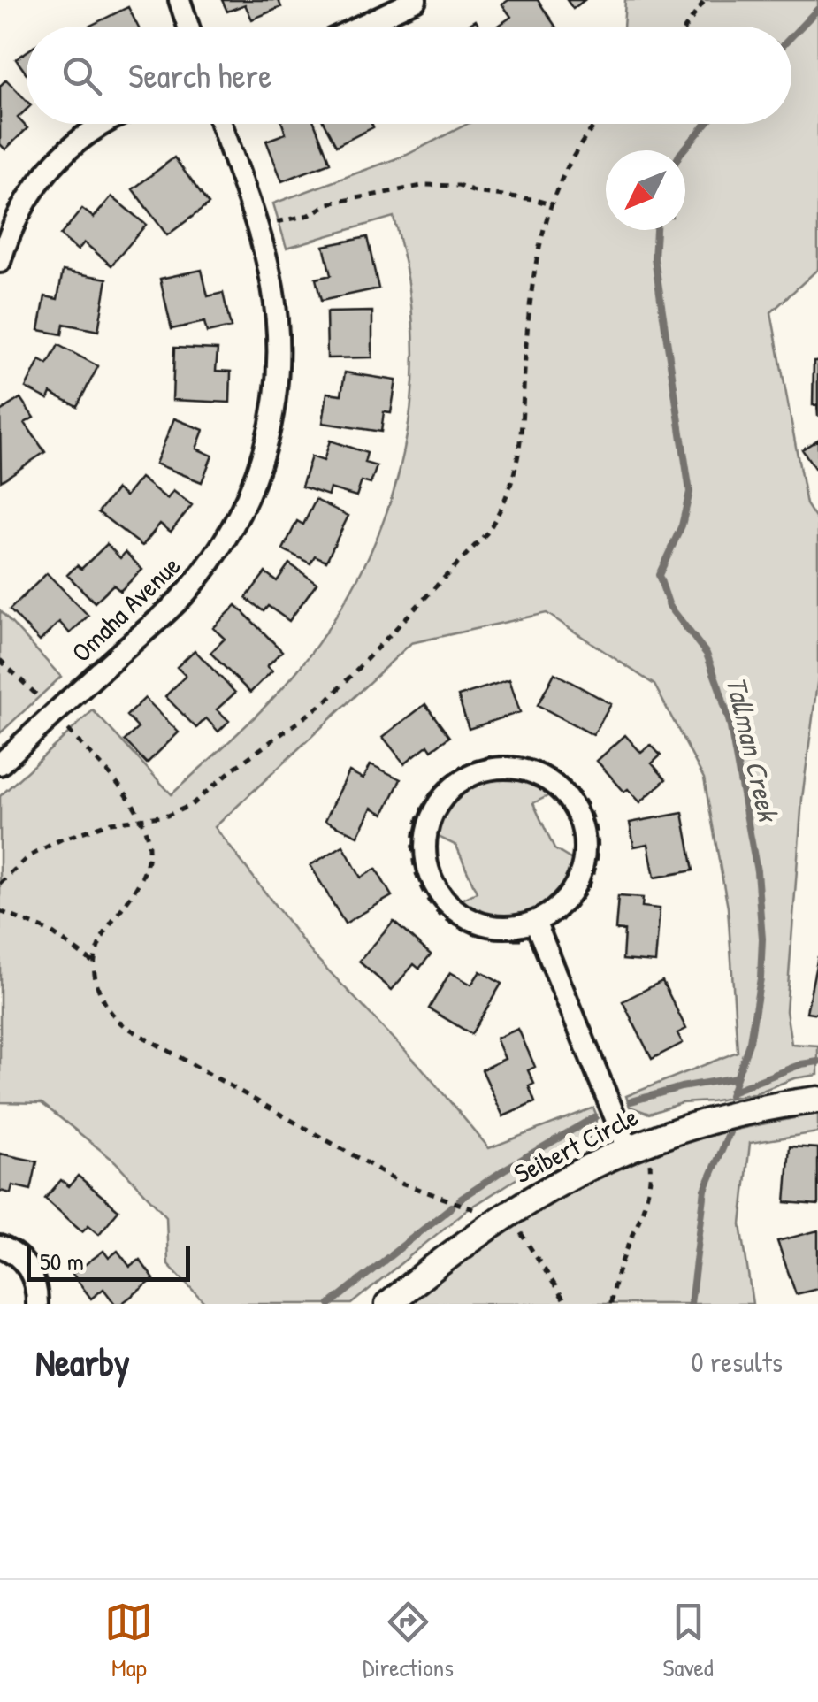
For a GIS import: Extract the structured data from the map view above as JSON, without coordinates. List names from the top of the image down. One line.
{"streets":{"street":["Omaha Avenue","Seibert Circle"]},"water":["Tallman Creek"],"scale_bar":"50 m","north":"bottom left","page":{"search":"Search here","scale":"50 m","heading":["Nearby","0 results"],"nav":["Map","Directions","Saved"]}}
